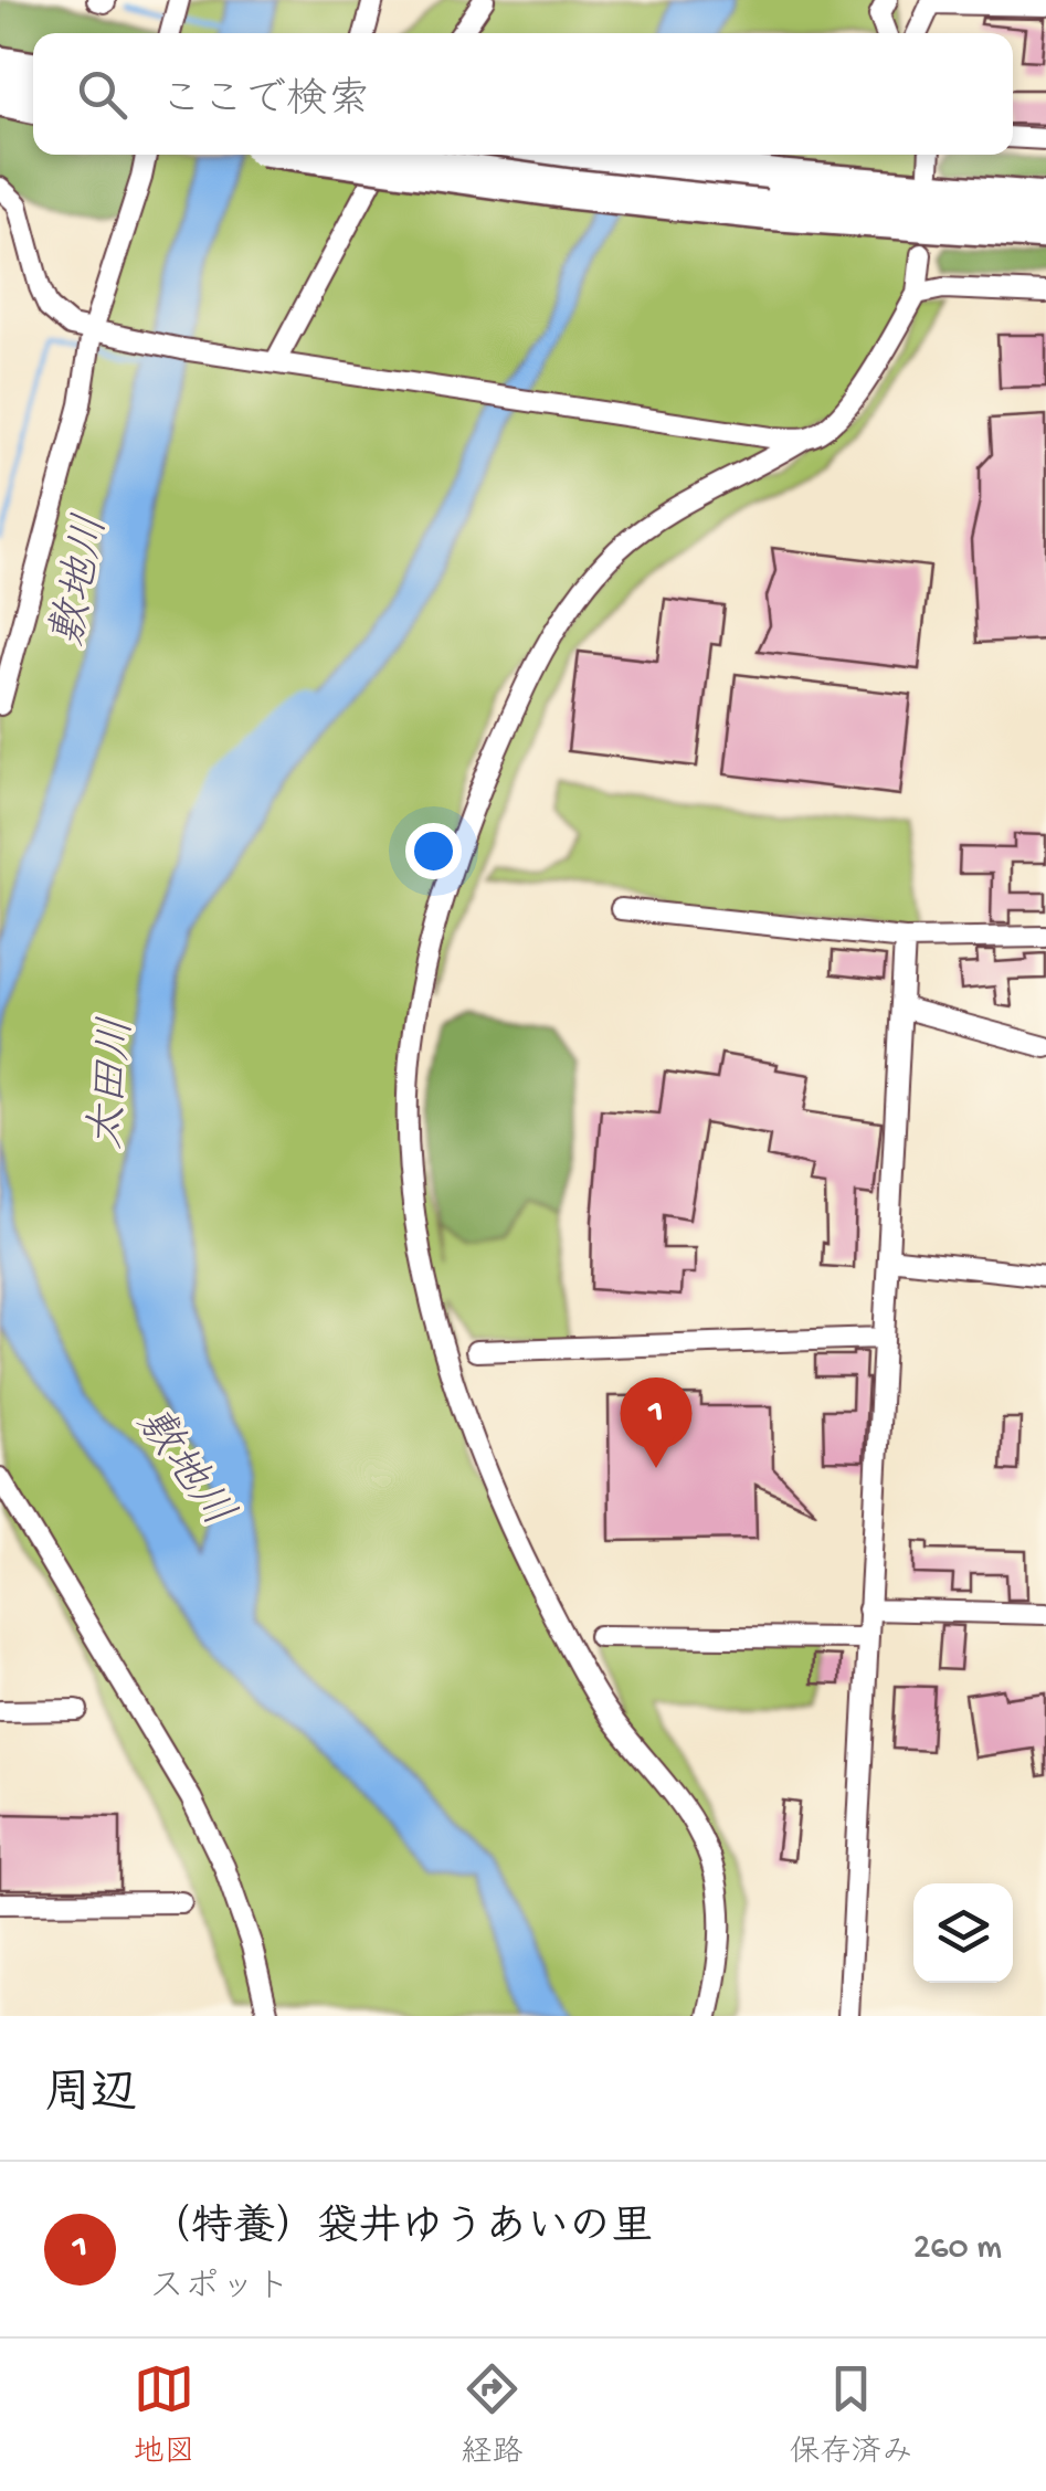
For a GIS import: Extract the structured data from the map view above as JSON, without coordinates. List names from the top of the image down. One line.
{"water":["敷地川","太田川"],"page":{"search":"ここで検索","pins":"1","heading":"周辺","list":[{"mark":"1","name":"（特養）袋井ゆうあいの里","note":"スポット","value":"260 m"}],"nav":["地図","経路","保存済み"]}}
